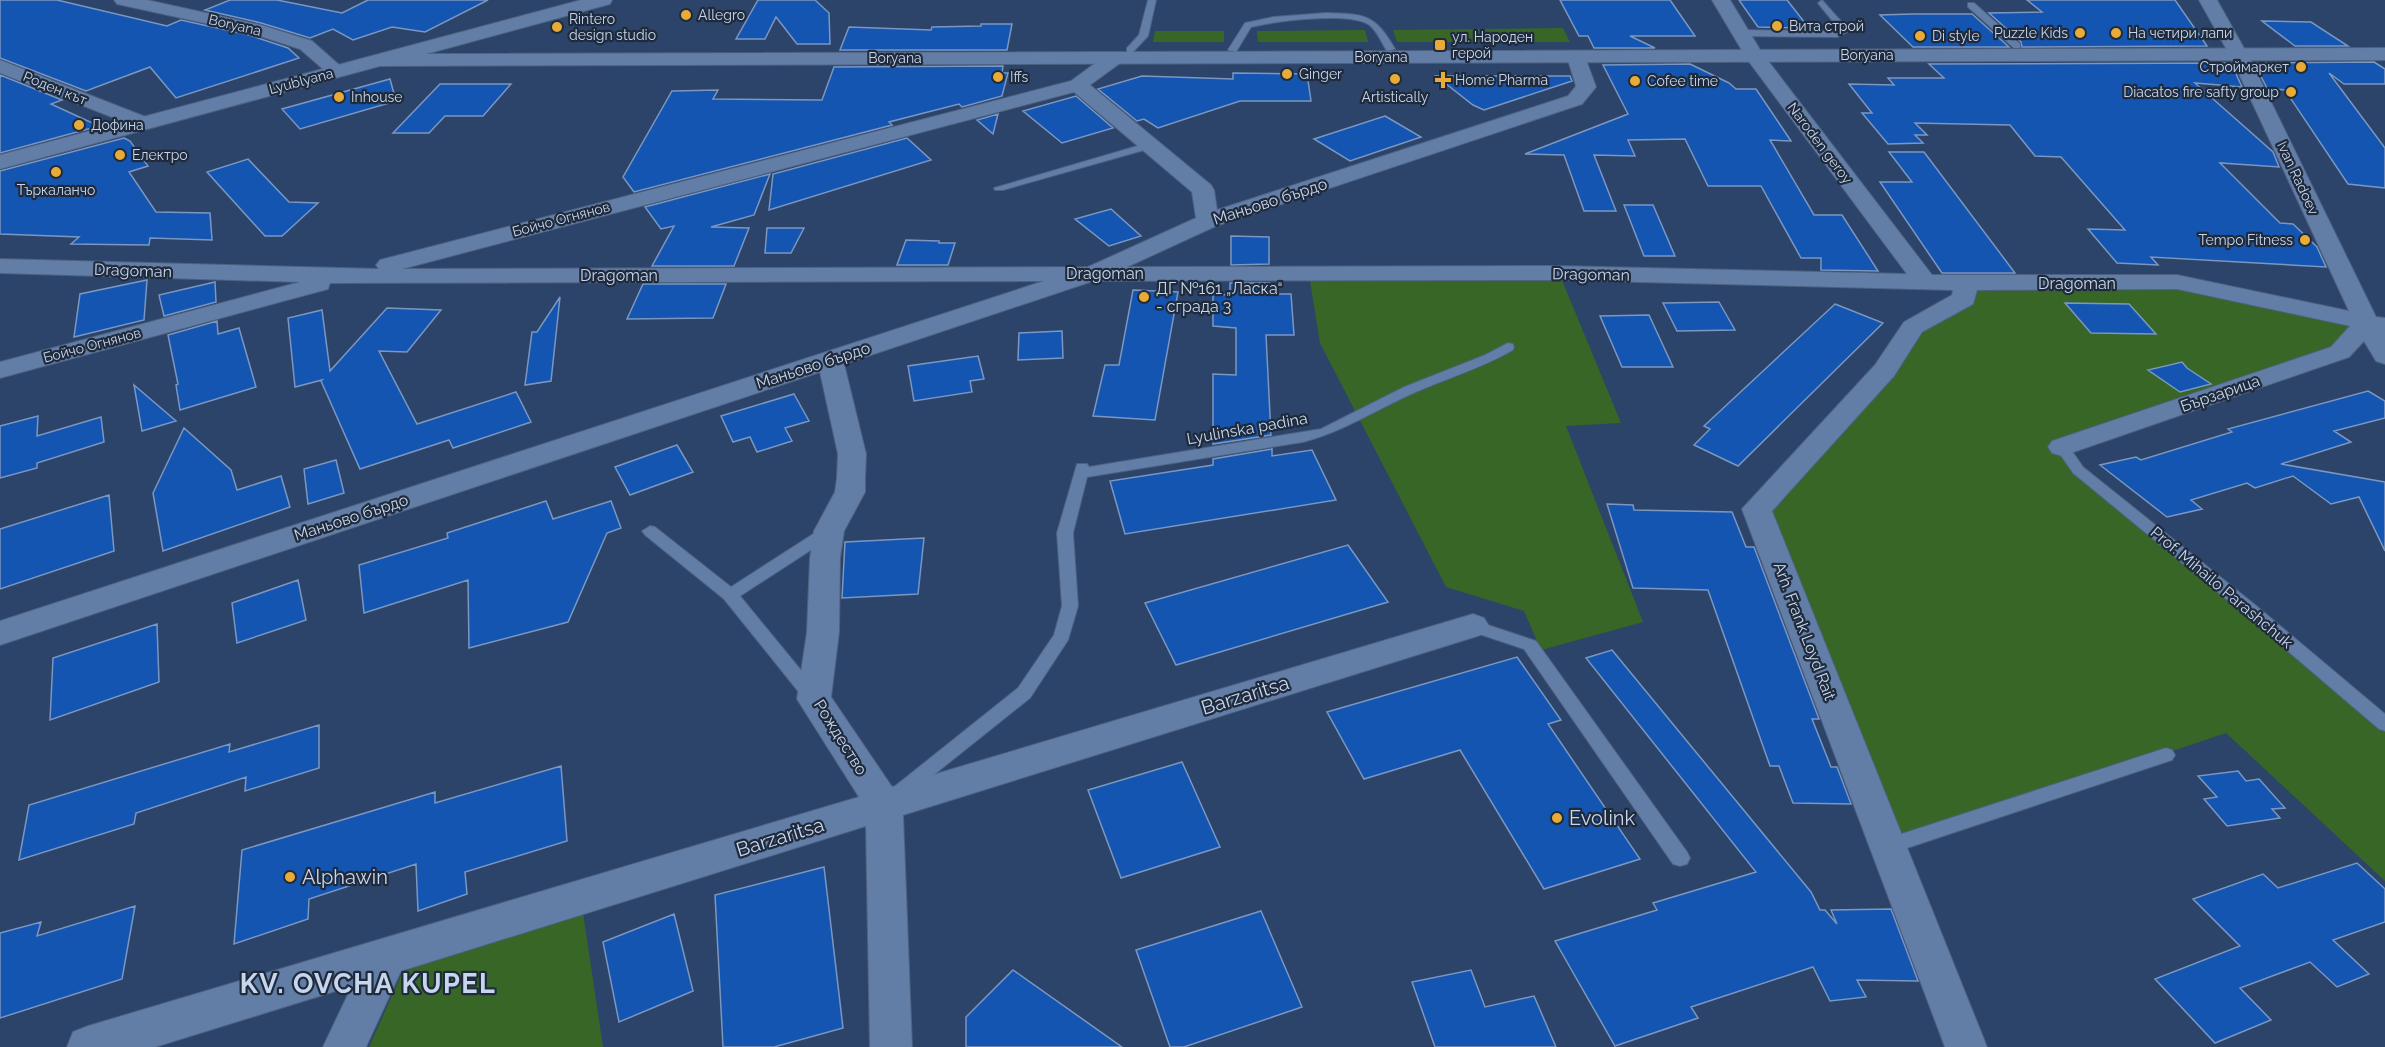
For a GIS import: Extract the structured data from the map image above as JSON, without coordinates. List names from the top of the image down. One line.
{"streets":{"street":["Boryana","Lyublyana","Роден кът","Naroden geroy","Ivan Radoev","Маньово бърдо","Бойчо Огнянов","Dragoman","Бързарица","Arh. Frank Loyd Rait","Barzaritsa","Рождество"],"lane":["Lyulinska padina","Prof. Mihailo Parashchuk"]},"crossings":[["Boryana","Lyublyana"],["Boryana","Naroden geroy"],["Boryana","Ivan Radoev"],["Boryana","Маньово бърдо"],["Boryana","Бойчо Огнянов"],["Lyublyana","Роден кът"],["Naroden geroy","Dragoman"],["Ivan Radoev","Dragoman"],["Ivan Radoev","Бързарица"],["Маньово бърдо","Dragoman"],["Маньово бърдо","Рождество"],["Бойчо Огнянов","Dragoman"],["Dragoman","Бързарица"],["Dragoman","Arh. Frank Loyd Rait"],["Бързарица","Prof. Mihailo Parashchuk"],["Lyulinska padina","Barzaritsa"],["Lyulinska padina","Рождество"],["Barzaritsa","Рождество"]],"districts":["KV. OVCHA KUPEL"],"places":{"other":["Allegro","Вита строй","Rintero design studio","Puzzle Kids","На четири лапи","Di style","Строймаркет","Ginger","Iffs","Artistically","Cofee time","Diacatos fire safty group","Inhouse","Дофина","Електро","Търкаланчо","Tempo Fitness","ДГ №161 „Ласка“ - сграда 3","Evolink","Alphawin"],"transit":["ул. Народен герой"],"health":["Home Pharma"]}}
